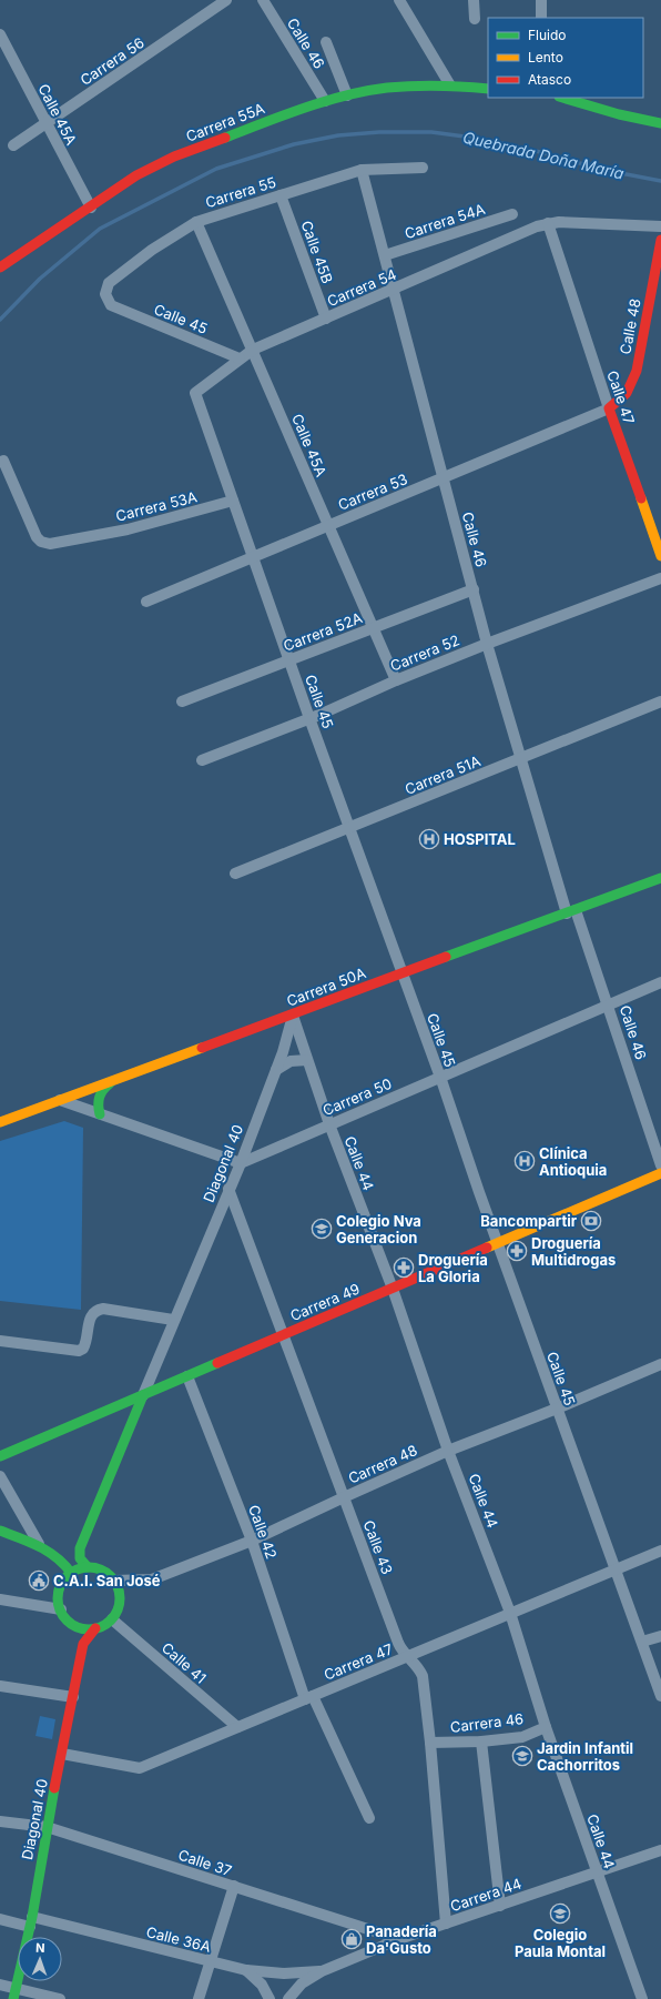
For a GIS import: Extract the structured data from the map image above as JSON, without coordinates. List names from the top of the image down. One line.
{"streets":{"street":["Calle 46","Carrera 56","Calle 45A","Carrera 55A","Carrera 55","Carrera 54A","Calle 45B","Carrera 54","Calle 45","Calle 48","Calle 47","Carrera 53","Carrera 53A","Carrera 52A","Carrera 52","Carrera 51A","Carrera 50A","Carrera 50","Diagonal 40","Calle 44","Carrera 49","Carrera 48","Calle 42","Calle 43","Carrera 47","Calle 41","Carrera 46","Calle 37","Carrera 44","Calle 36A"]},"crossings":[["Calle 46","Carrera 55A"],["Calle 46","Carrera 55"],["Calle 46","Carrera 54A"],["Calle 46","Carrera 54"],["Calle 46","Carrera 53"],["Calle 46","Carrera 52A"],["Calle 46","Carrera 52"],["Calle 46","Carrera 51A"],["Calle 46","Carrera 50A"],["Calle 46","Carrera 50"],["Carrera 56","Calle 45A"],["Calle 45A","Carrera 55A"],["Calle 45A","Carrera 55"],["Calle 45A","Carrera 54"],["Calle 45A","Carrera 53"],["Calle 45A","Carrera 52A"],["Calle 45A","Carrera 52"],["Carrera 55","Calle 45B"],["Carrera 55","Calle 45"],["Calle 45B","Carrera 54"],["Carrera 54","Calle 45"],["Carrera 54","Calle 47"],["Calle 45","Carrera 53"],["Calle 45","Carrera 53A"],["Calle 45","Carrera 52A"],["Calle 45","Carrera 52"],["Calle 45","Carrera 51A"],["Calle 45","Carrera 50A"],["Calle 45","Carrera 50"],["Calle 45","Carrera 49"],["Calle 45","Carrera 48"],["Calle 45","Carrera 47"],["Calle 48","Calle 47"],["Calle 48","Carrera 53"],["Calle 47","Carrera 53"],["Carrera 50A","Diagonal 40"],["Carrera 50A","Calle 44"],["Carrera 50","Diagonal 40"],["Carrera 50","Calle 44"],["Diagonal 40","Calle 44"],["Diagonal 40","Carrera 49"],["Diagonal 40","Carrera 48"],["Diagonal 40","Calle 43"],["Diagonal 40","Carrera 47"],["Diagonal 40","Calle 41"],["Diagonal 40","Calle 37"],["Diagonal 40","Calle 36A"],["Calle 44","Carrera 49"],["Calle 44","Carrera 48"],["Calle 44","Carrera 47"],["Calle 44","Carrera 46"],["Calle 44","Carrera 44"],["Carrera 49","Calle 42"],["Carrera 49","Calle 43"],["Carrera 48","Calle 42"],["Carrera 48","Calle 43"],["Carrera 48","Calle 41"],["Calle 42","Carrera 47"],["Calle 43","Carrera 47"],["Calle 43","Carrera 46"],["Calle 43","Carrera 44"],["Carrera 47","Calle 41"],["Calle 37","Carrera 44"],["Carrera 44","Calle 36A"]],"water":["Quebrada Doña María"],"places":{"hospital":["HOSPITAL","Clínica Antioquia"],"bank":["Bancompartir"],"school or university":["Colegio Nva Generacion","Jardin Infantil Cachorritos","Colegio Paula Montal"],"pharmacy":["Droguería Multidrogas","Droguería La Gloria"],"public building":["C.A.I. San José"],"shop":["Panadería Da'Gusto"]},"legend":["Fluido","Lento","Atasco"],"north":"top"}
